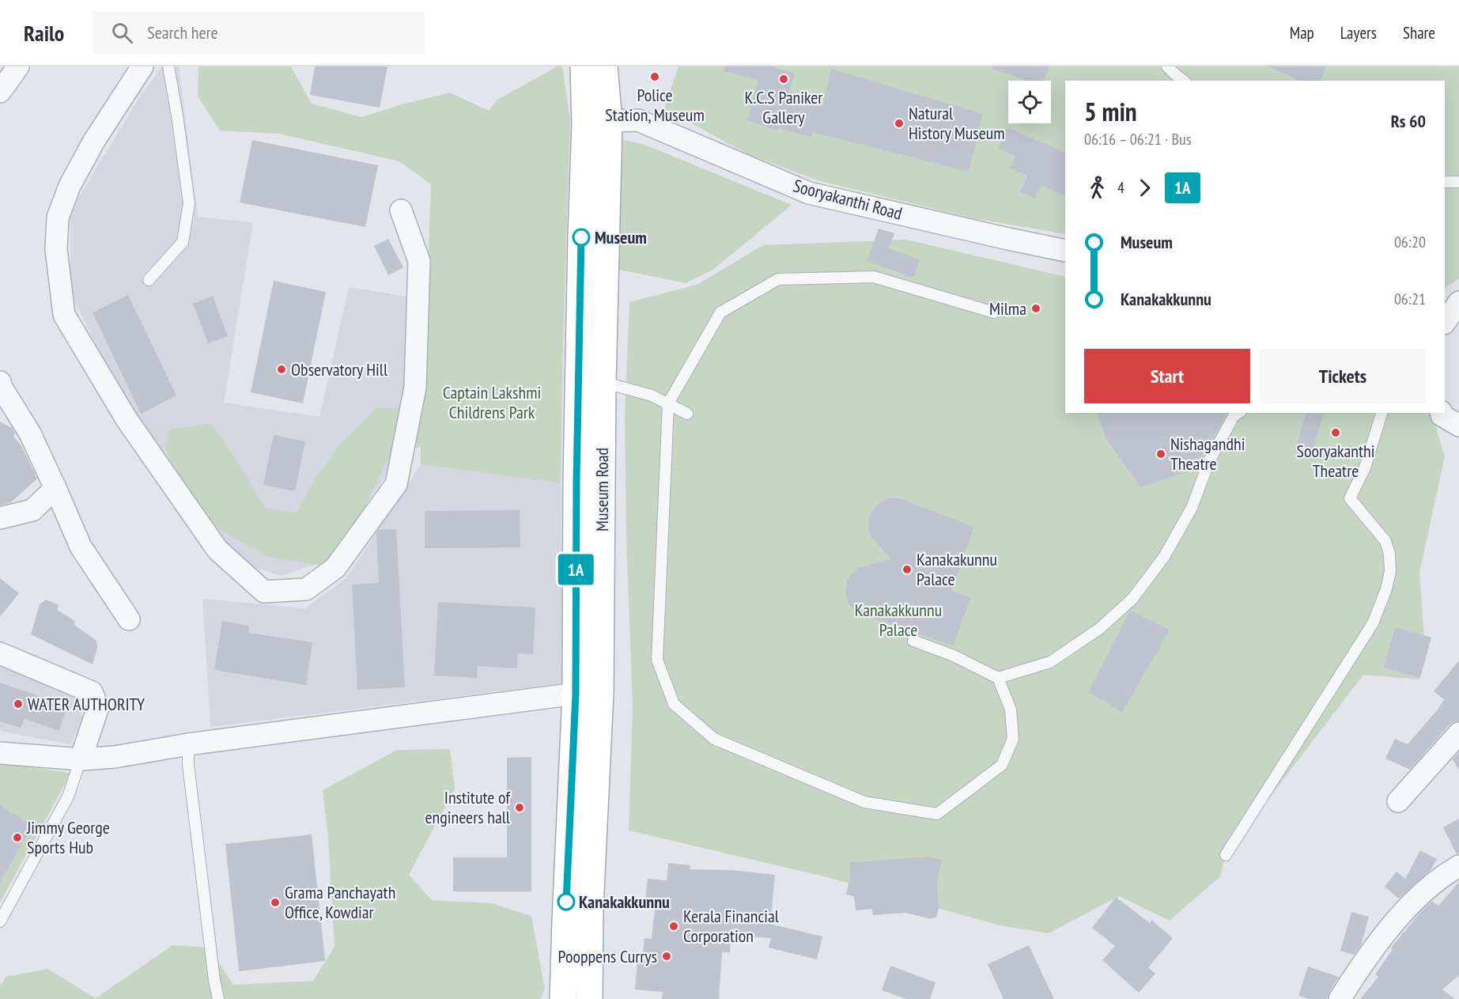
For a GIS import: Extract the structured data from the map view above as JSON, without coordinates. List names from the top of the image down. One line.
{"streets":{"main road":["Museum Road"],"street":["Sooryakanthi Road"]},"crossings":[["Sooryakanthi Road","Museum Road"]],"parks":["Captain Lakshmi Childrens Park","Kanakakkunnu Palace"],"places":["Police Station, Museum","K.C.S Paniker Gallery","Natural History Museum","Museum","Milma","Observatory Hill","Sooryakanthi Theatre","Nishagandhi Theatre","Kanakakunnu Palace","WATER AUTHORITY","Institute of engineers hall","Jimmy George Sports Hub","Kanakakkunnu","Grama Panchayath Office, Kowdiar","Kerala Financial Corporation","Pooppens Currys"],"lines":["bus line 1A"],"page":{"header":"Railo","search":"Search here","nav":["Map","Layers","Share"],"on_map":"1A","heading":["5 min","06:16 – 06:21 · Bus","Rs 60"],"legs":["4","1A"],"list":[{"name":"Museum","value":"06:20"},{"name":"Kanakakkunnu","value":"06:21"}],"buttons":["Start","Tickets"]}}
